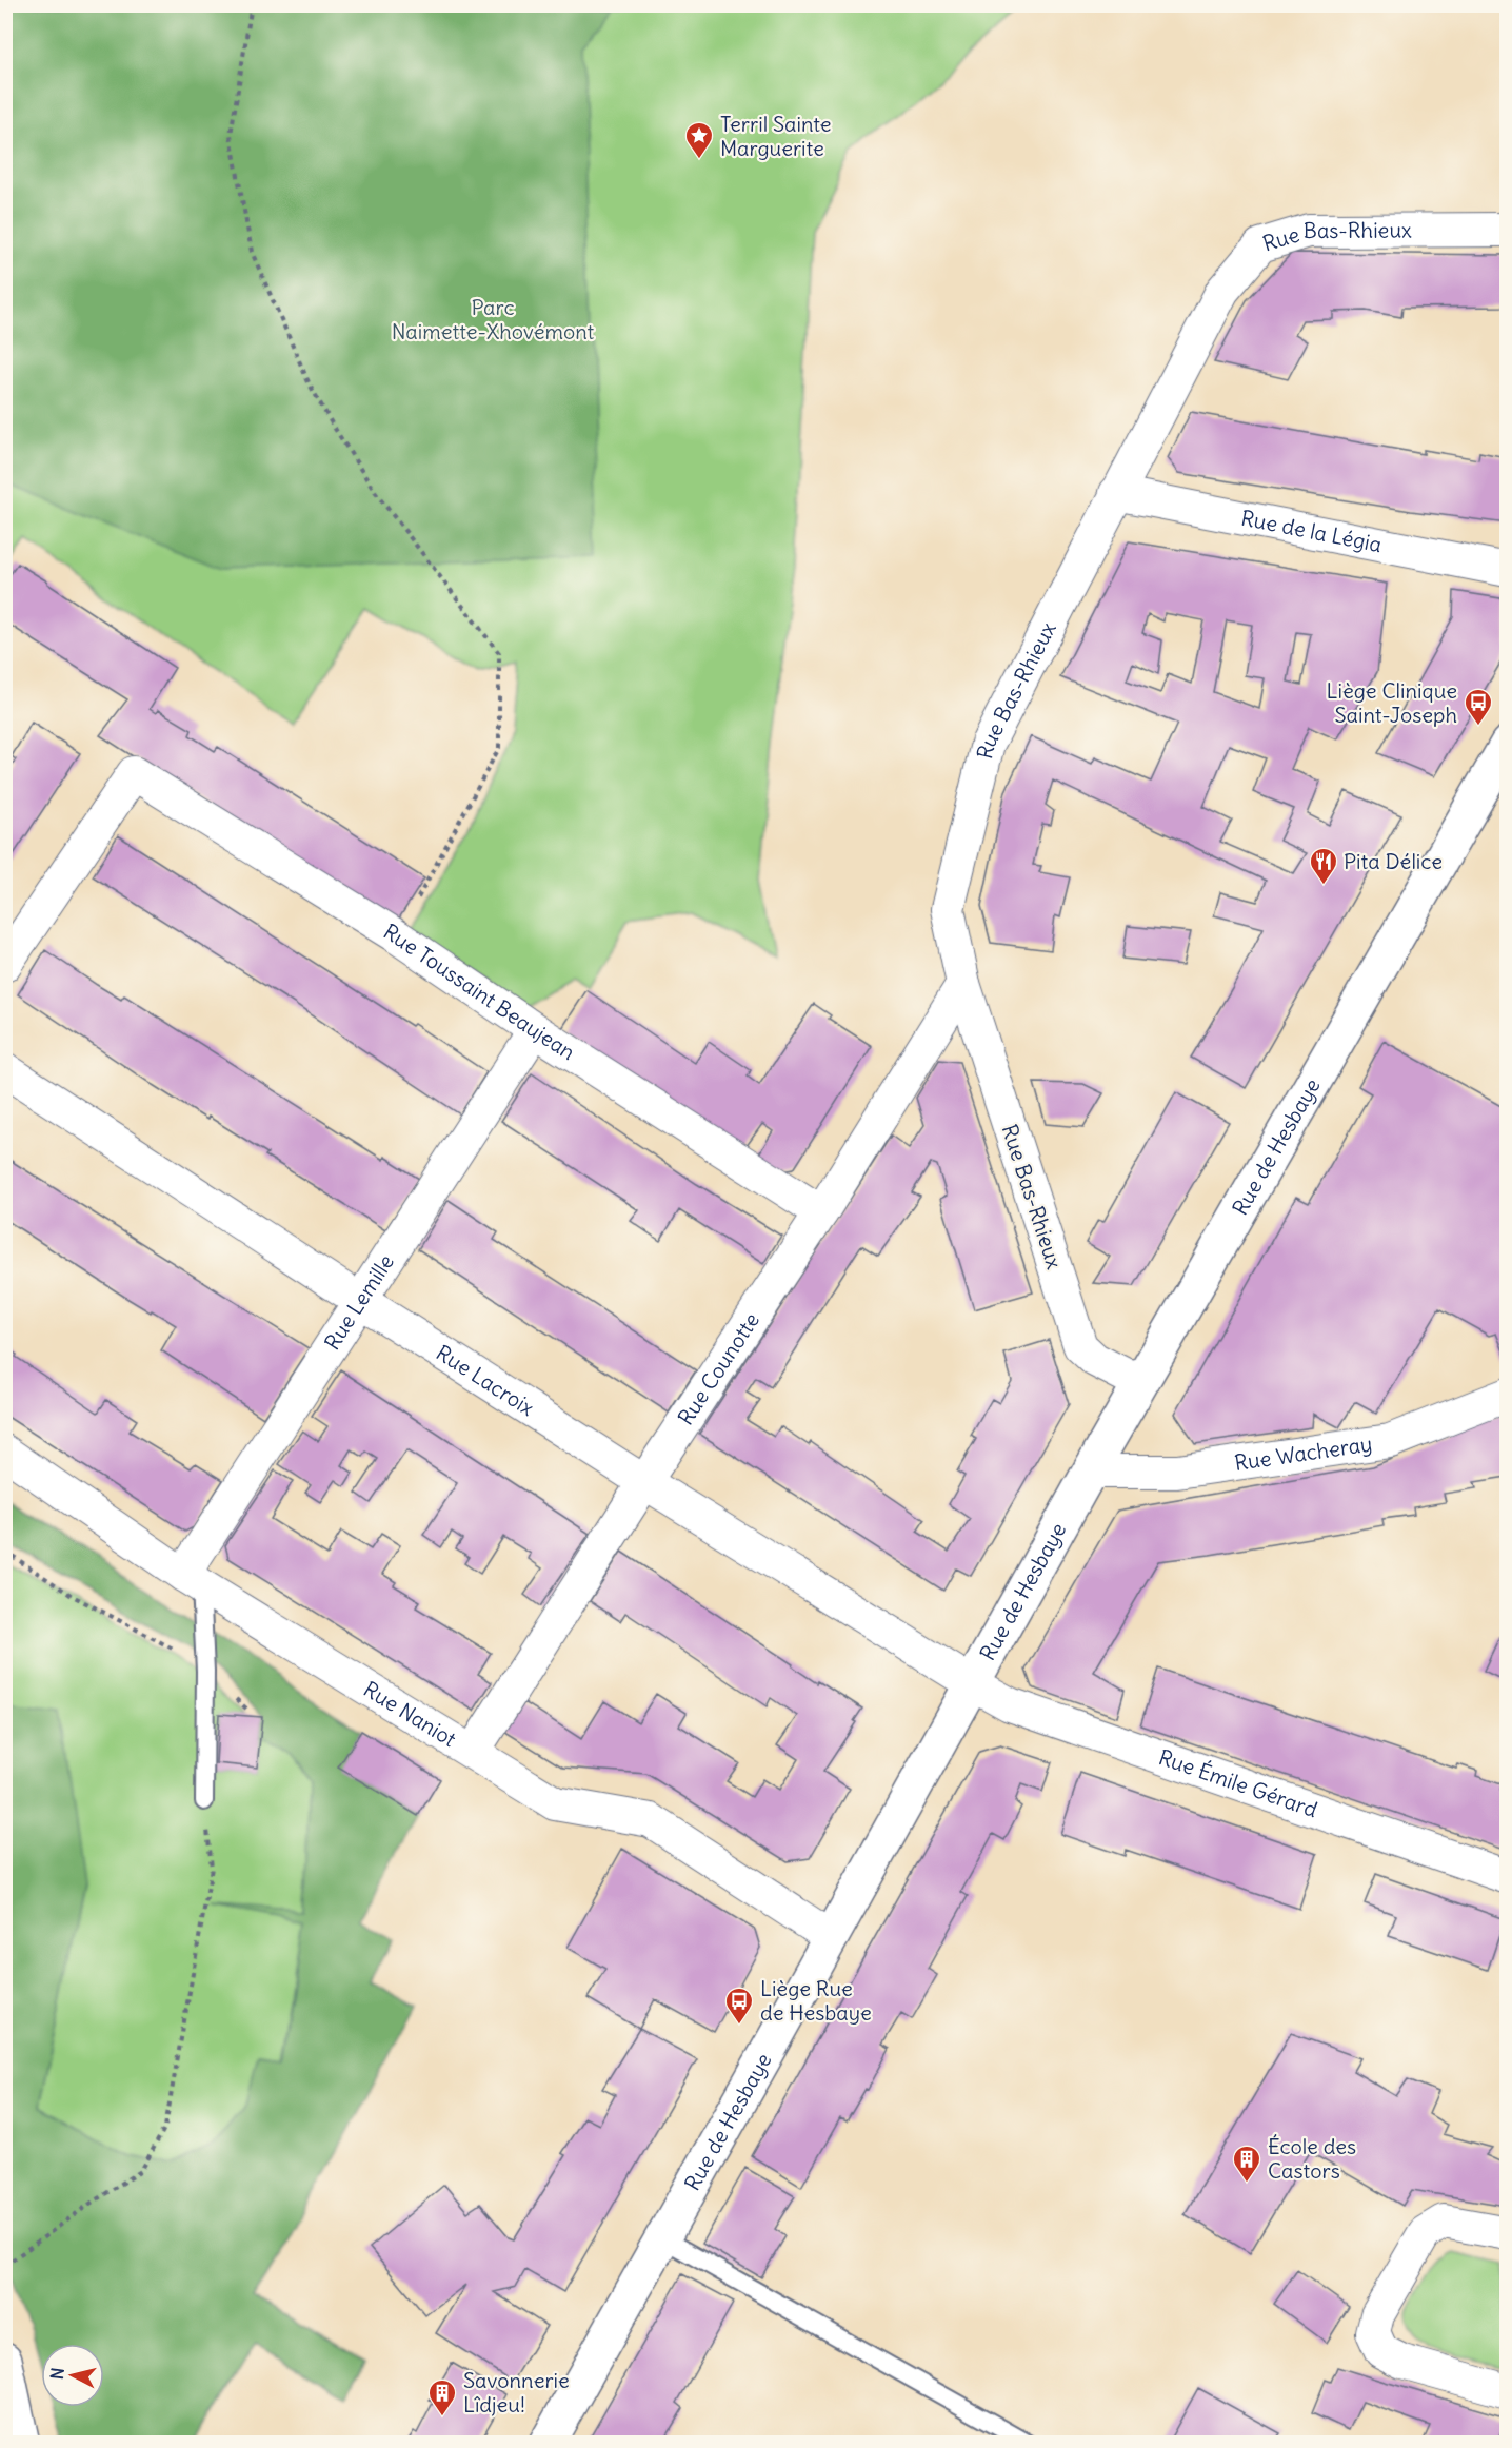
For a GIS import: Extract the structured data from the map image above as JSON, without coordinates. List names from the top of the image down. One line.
{"streets":{"main road":["Rue de Hesbaye"],"street":["Rue Bas-Rhieux","Rue de la Légia","Rue Toussaint Beaujean","Rue Lemille","Rue Counotte","Rue Lacroix","Rue Wacheray","Rue Naniot","Rue Émile Gérard"]},"crossings":[["Rue Bas-Rhieux","Rue de la Légia"],["Rue Bas-Rhieux","Rue de Hesbaye"],["Rue Bas-Rhieux","Rue Counotte"],["Rue Toussaint Beaujean","Rue Lemille"],["Rue Toussaint Beaujean","Rue Counotte"],["Rue de Hesbaye","Rue Lacroix"],["Rue de Hesbaye","Rue Wacheray"],["Rue de Hesbaye","Rue Naniot"],["Rue de Hesbaye","Rue Émile Gérard"],["Rue Lemille","Rue Lacroix"],["Rue Lemille","Rue Naniot"],["Rue Counotte","Rue Lacroix"],["Rue Counotte","Rue Naniot"],["Rue Lacroix","Rue Émile Gérard"]],"parks":["Parc Naimette-Xhovémont"],"places":{"place":["Terril Sainte Marguerite"],"bus stop":["Liège Clinique Saint-Joseph","Liège Rue de Hesbaye"],"restaurant":["Pita Délice"],"building":["École des Castors","Savonnerie Lîdjeu!"]},"north":"left"}
